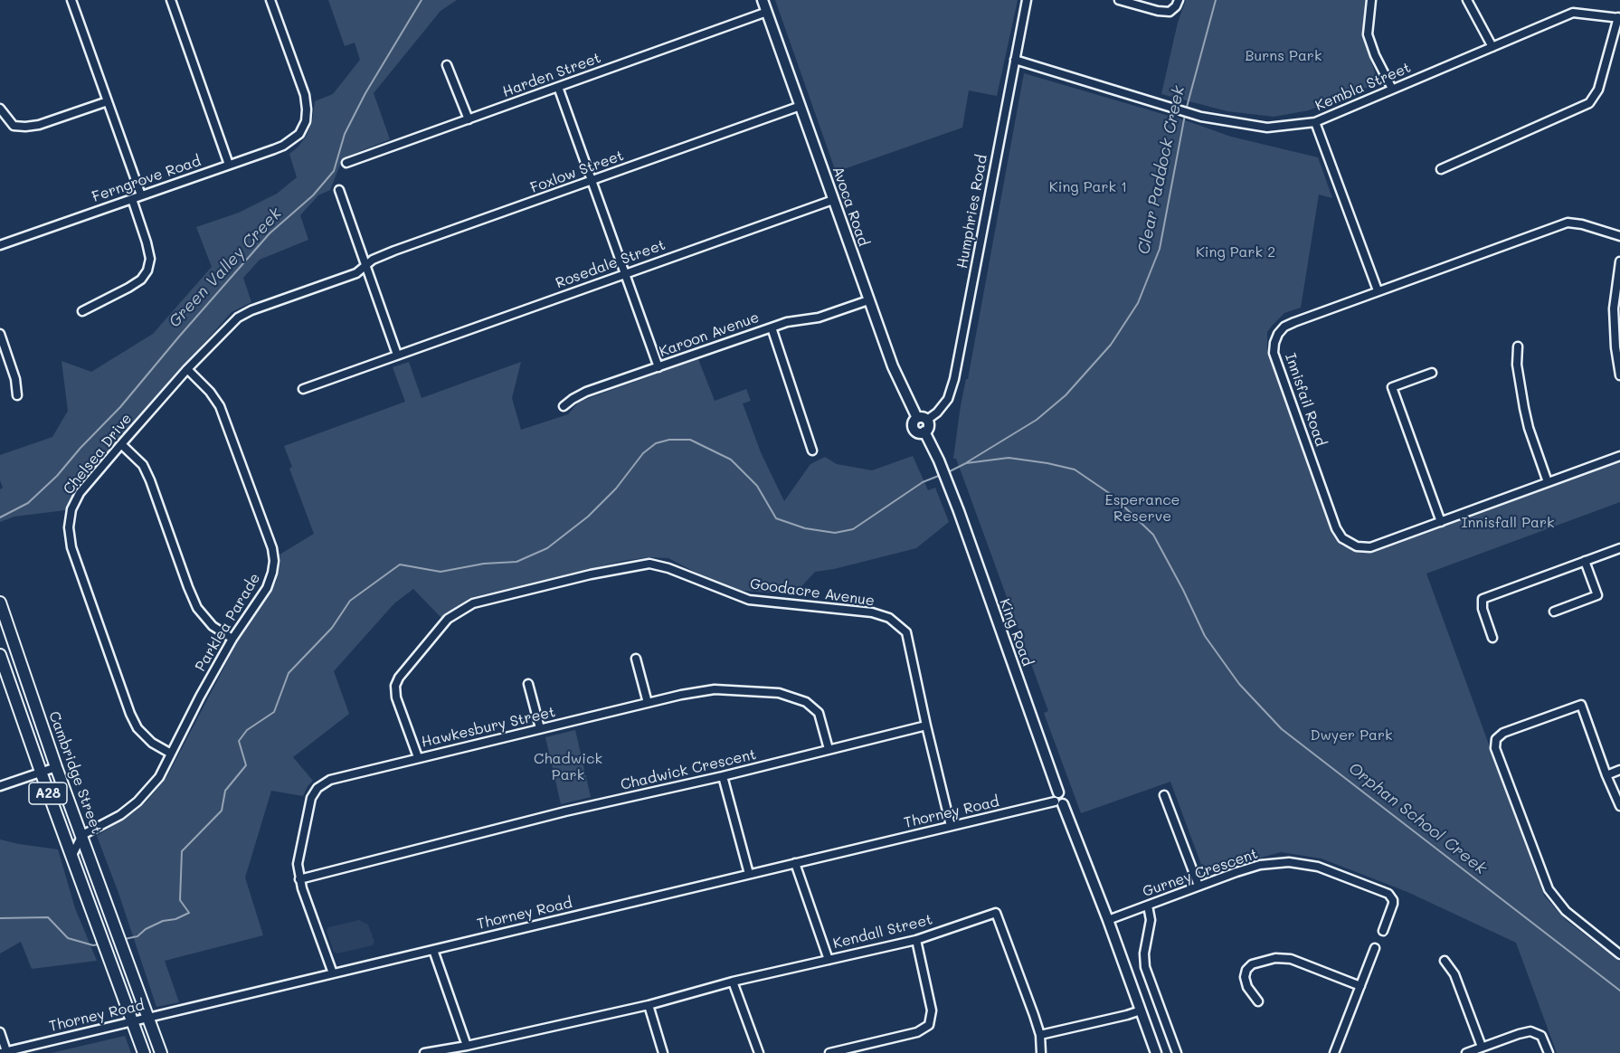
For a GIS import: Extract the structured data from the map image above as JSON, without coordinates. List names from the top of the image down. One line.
{"streets":{"highway":["Cambridge Street","A28"],"main road":["Avoca Road","King Road"],"street":["Harden Street","Kembla Street","Foxlow Street","Ferngrove Road","Humphries Road","Rosedale Street","Karoon Avenue","Innisfail Road","Chelsea Drive","Goodacre Avenue","Parklea Parade","Hawkesbury Street","Chadwick Crescent","Thorney Road","Gurney Crescent","Kendall Street"]},"crossings":[["Harden Street","Avoca Road"],["Kembla Street","Humphries Road"],["Foxlow Street","Avoca Road"],["Foxlow Street","Chelsea Drive"],["Avoca Road","Humphries Road"],["Avoca Road","Rosedale Street"],["Avoca Road","Karoon Avenue"],["Avoca Road","King Road"],["Chelsea Drive","Parklea Parade"],["Goodacre Avenue","Hawkesbury Street"],["Goodacre Avenue","Chadwick Crescent"],["Goodacre Avenue","Thorney Road"],["Parklea Parade","Cambridge Street"],["King Road","Thorney Road"],["King Road","Gurney Crescent"],["Hawkesbury Street","Chadwick Crescent"],["Hawkesbury Street","Thorney Road"],["Cambridge Street","A28"],["Cambridge Street","Thorney Road"],["A28","Thorney Road"]],"water":["Clear Paddock Creek","Green Valley Creek","Orphan School Creek"],"parks":["Burns Park","King Park 1","King Park 2","Esperance Reserve","Innisfall Park","Dwyer Park","Chadwick Park"]}
